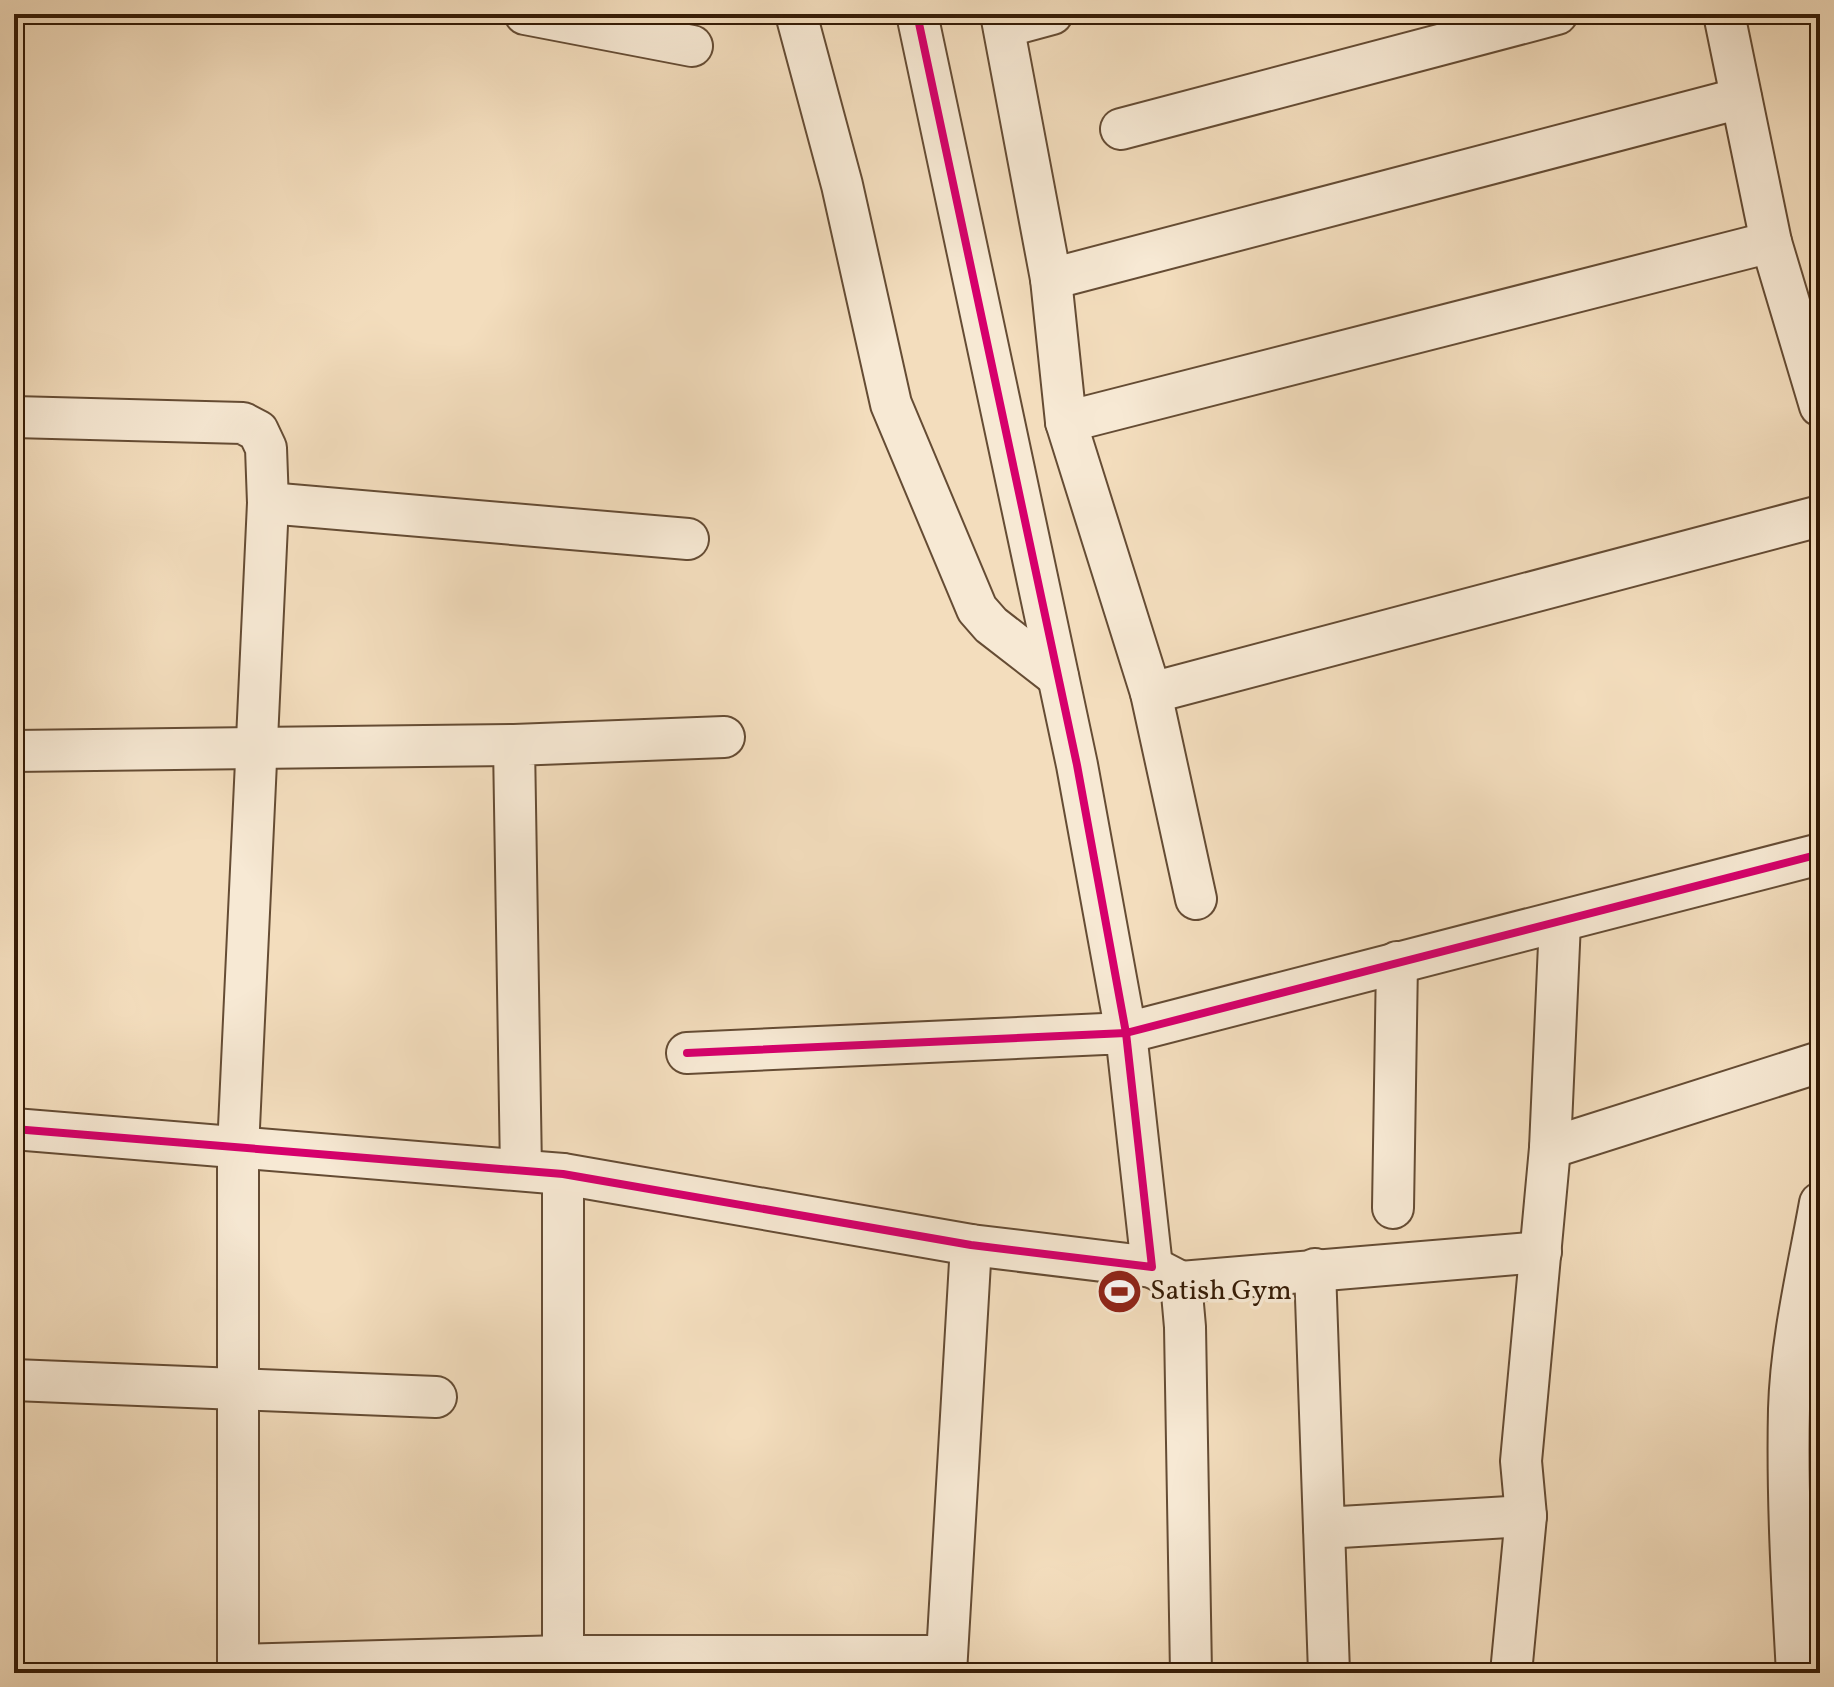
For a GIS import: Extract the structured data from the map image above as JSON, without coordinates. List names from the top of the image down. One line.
{"places":{"sports":["Satish Gym"]}}
